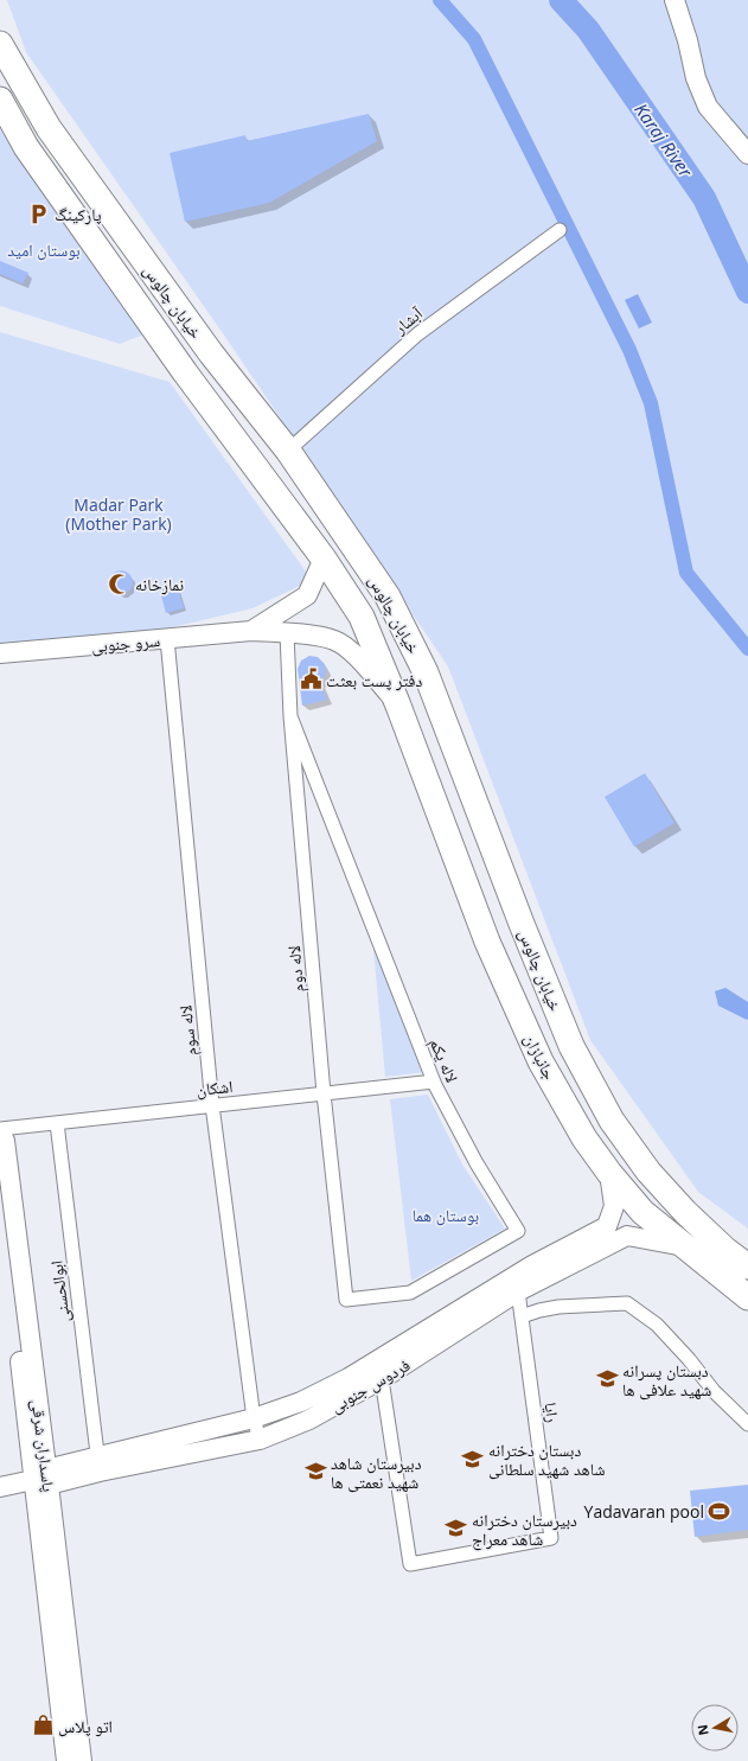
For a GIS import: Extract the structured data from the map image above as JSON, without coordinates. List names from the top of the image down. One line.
{"streets":{"highway":["خیابان چالوس","جانبازان"],"street":["آبشار","سرو جنوبی","لاله دوم","لاله سوم","لاله یکم","اشکان","ابوالحسنی","فردوس جنوبی","رایا","پاسداران شرقی"]},"crossings":[["خیابان چالوس","آبشار"],["خیابان چالوس","سرو جنوبی"],["خیابان چالوس","جانبازان"],["سرو جنوبی","لاله دوم"],["سرو جنوبی","لاله سوم"],["لاله دوم","لاله یکم"],["لاله دوم","اشکان"],["لاله سوم","اشکان"],["لاله سوم","فردوس جنوبی"],["جانبازان","فردوس جنوبی"],["لاله یکم","اشکان"],["اشکان","ابوالحسنی"],["ابوالحسنی","فردوس جنوبی"],["فردوس جنوبی","رایا"],["فردوس جنوبی","پاسداران شرقی"]],"water":["Karaj River"],"parks":["بوستان امید","Madar Park (Mother Park)","بوستان هما"],"places":{"parking":["پارکینگ"],"mosque":["نمازخانه"],"public building":["دفتر پست بعثت"],"school or university":["دبستان پسرانه شهید علافی ها","دبستان دخترانه شاهد شهید سلطانی","دبیرستان شاهد شهید نعمتی ها","دبیرستان دخترانه شاهد معراج"],"sports":["Yadavaran pool"],"shop":["اتو پلاس"]},"north":"left"}
